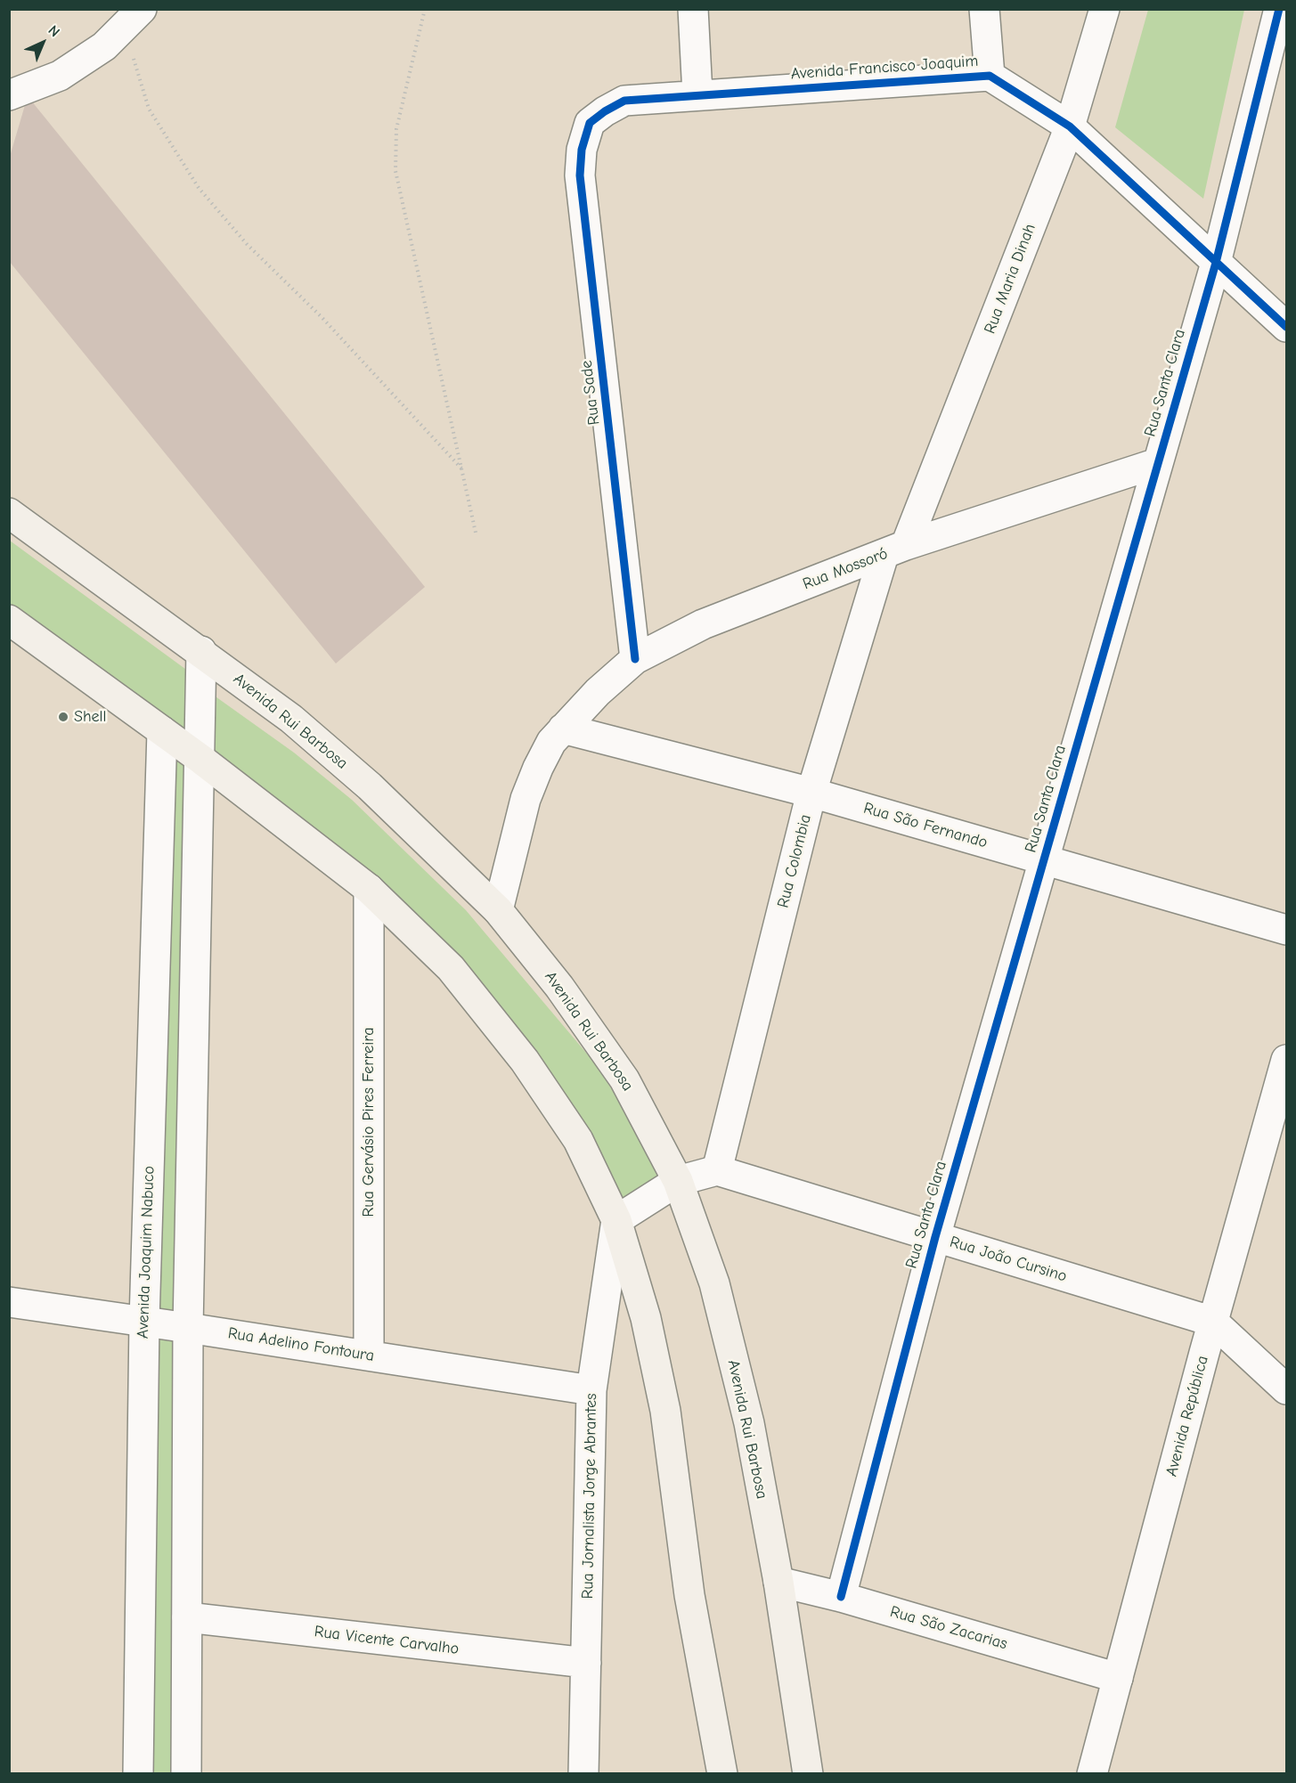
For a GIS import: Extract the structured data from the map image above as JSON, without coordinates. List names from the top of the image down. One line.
{"streets":{"main road":["Avenida Rui Barbosa"],"street":["Avenida Francisco Joaquim","Rua Maria Dinah","Rua Santa Clara","Rua Sade","Rua Mossoró","Rua São Fernando","Rua Colombia","Rua Gervásio Pires Ferreira","Avenida Joaquim Nabuco","Rua João Cursino","Rua Adelino Fontoura","Avenida República","Rua Jornalista Jorge Abrantes","Rua São Zacarias","Rua Vicente Carvalho"]},"crossings":[["Avenida Francisco Joaquim","Rua Maria Dinah"],["Avenida Francisco Joaquim","Rua Santa Clara"],["Avenida Francisco Joaquim","Rua Sade"],["Rua Maria Dinah","Rua Mossoró"],["Rua Maria Dinah","Rua Colombia"],["Rua Santa Clara","Rua Mossoró"],["Rua Santa Clara","Rua São Fernando"],["Rua Santa Clara","Rua João Cursino"],["Rua Santa Clara","Rua São Zacarias"],["Rua Sade","Rua Mossoró"],["Rua Mossoró","Avenida Rui Barbosa"],["Rua Mossoró","Rua São Fernando"],["Rua Mossoró","Rua Colombia"],["Avenida Rui Barbosa","Rua São Zacarias"],["Rua São Fernando","Rua Colombia"],["Rua Colombia","Rua João Cursino"],["Rua Gervásio Pires Ferreira","Rua Adelino Fontoura"],["Avenida Joaquim Nabuco","Rua Adelino Fontoura"],["Rua João Cursino","Avenida República"],["Rua Adelino Fontoura","Rua Jornalista Jorge Abrantes"],["Avenida República","Rua São Zacarias"],["Rua Jornalista Jorge Abrantes","Rua Vicente Carvalho"]],"places":["Shell"],"north":"top right"}
